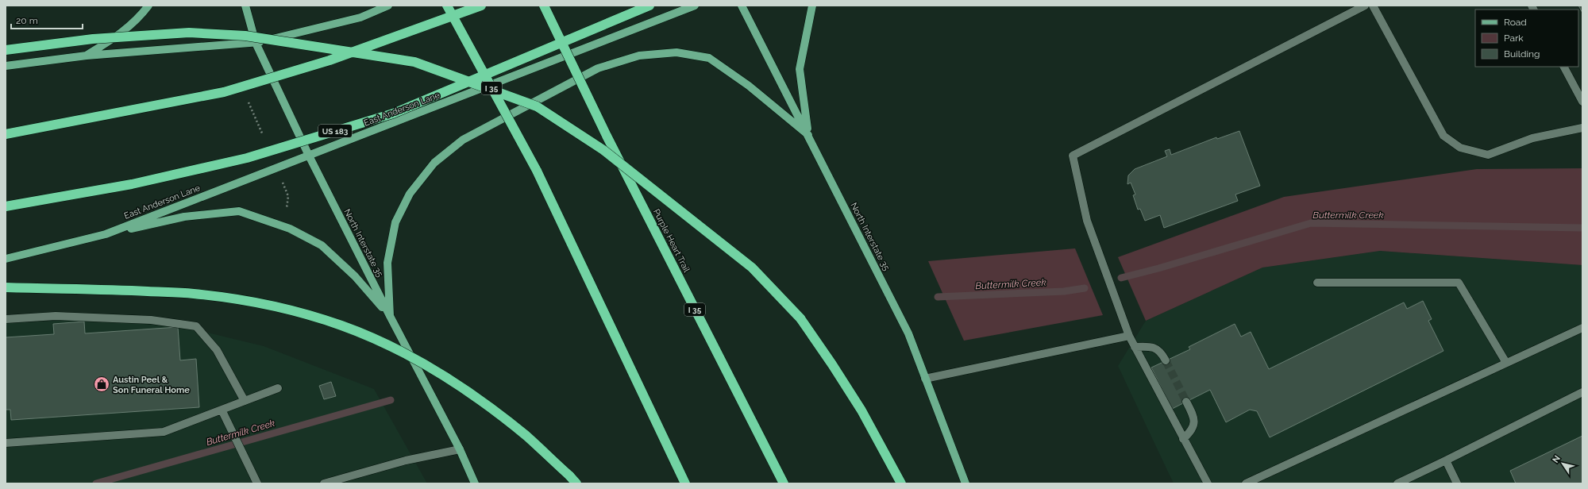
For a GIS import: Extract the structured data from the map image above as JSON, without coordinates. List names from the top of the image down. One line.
{"streets":{"highway":["I 35","US 183","Purple Heart Trail"],"main road":["East Anderson Lane","North Interstate 35"]},"crossings":[["East Anderson Lane","North Interstate 35"]],"water":["Buttermilk Creek"],"places":{"shop":["Austin Peel & Son Funeral Home"]},"legend":["Road","Park","Building"],"scale_bar":"20 m","north":"top left"}
